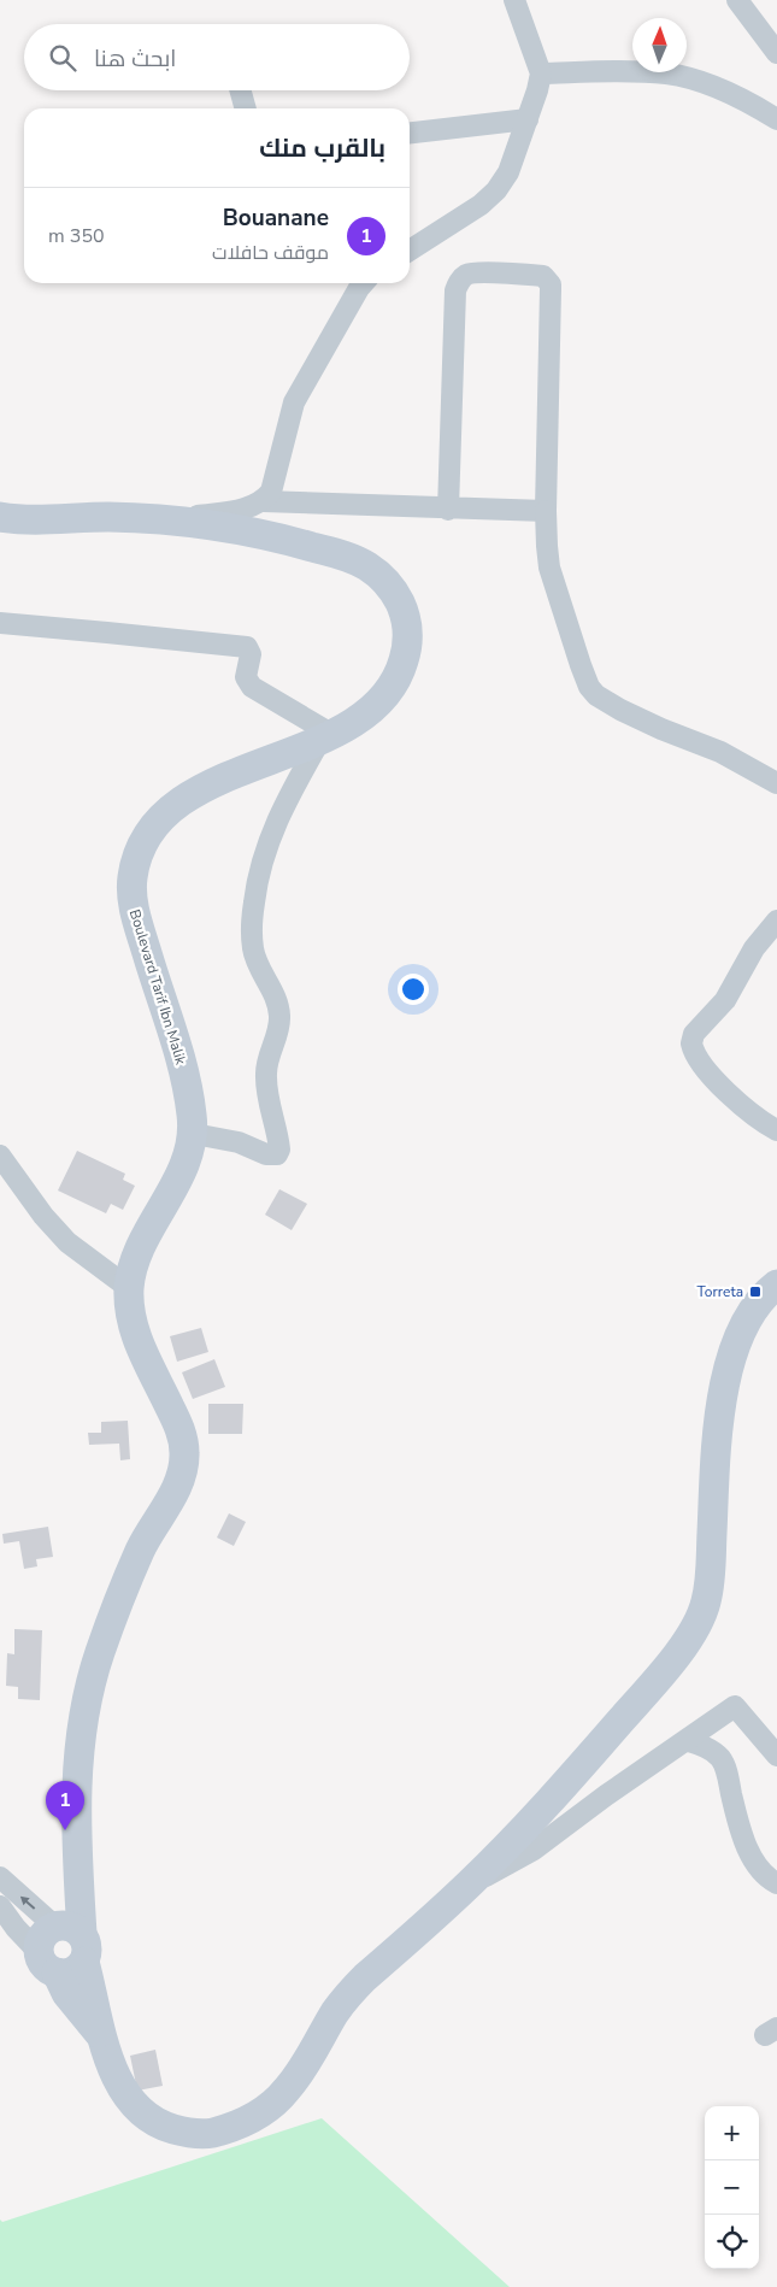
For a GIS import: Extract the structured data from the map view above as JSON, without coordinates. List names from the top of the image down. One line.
{"streets":{"street":["Boulevard Tarif Ibn Malik"]},"places":{"transit":["Torreta"]},"north":"top","page":{"search":"ابحث هنا","heading":"بالقرب منك","list":[{"mark":"1","name":"Bouanane","note":"موقف حافلات","value":"350 m"}],"pins":"1","map_buttons":["+","−"]}}
